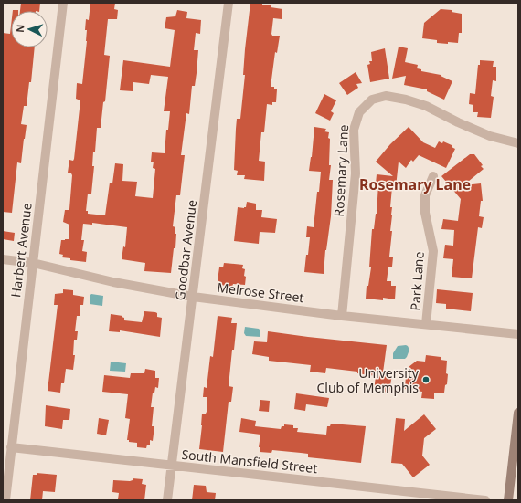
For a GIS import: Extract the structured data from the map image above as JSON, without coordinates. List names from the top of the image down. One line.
{"streets":{"street":["Rosemary Lane","Harbert Avenue","Goodbar Avenue","Park Lane","Melrose Street","South Mansfield Street"]},"crossings":[["Rosemary Lane","Melrose Street"],["Harbert Avenue","Melrose Street"],["Harbert Avenue","South Mansfield Street"],["Goodbar Avenue","Melrose Street"],["Goodbar Avenue","South Mansfield Street"],["Park Lane","Melrose Street"]],"districts":["Rosemary Lane"],"places":["University Club of Memphis"],"north":"left"}
